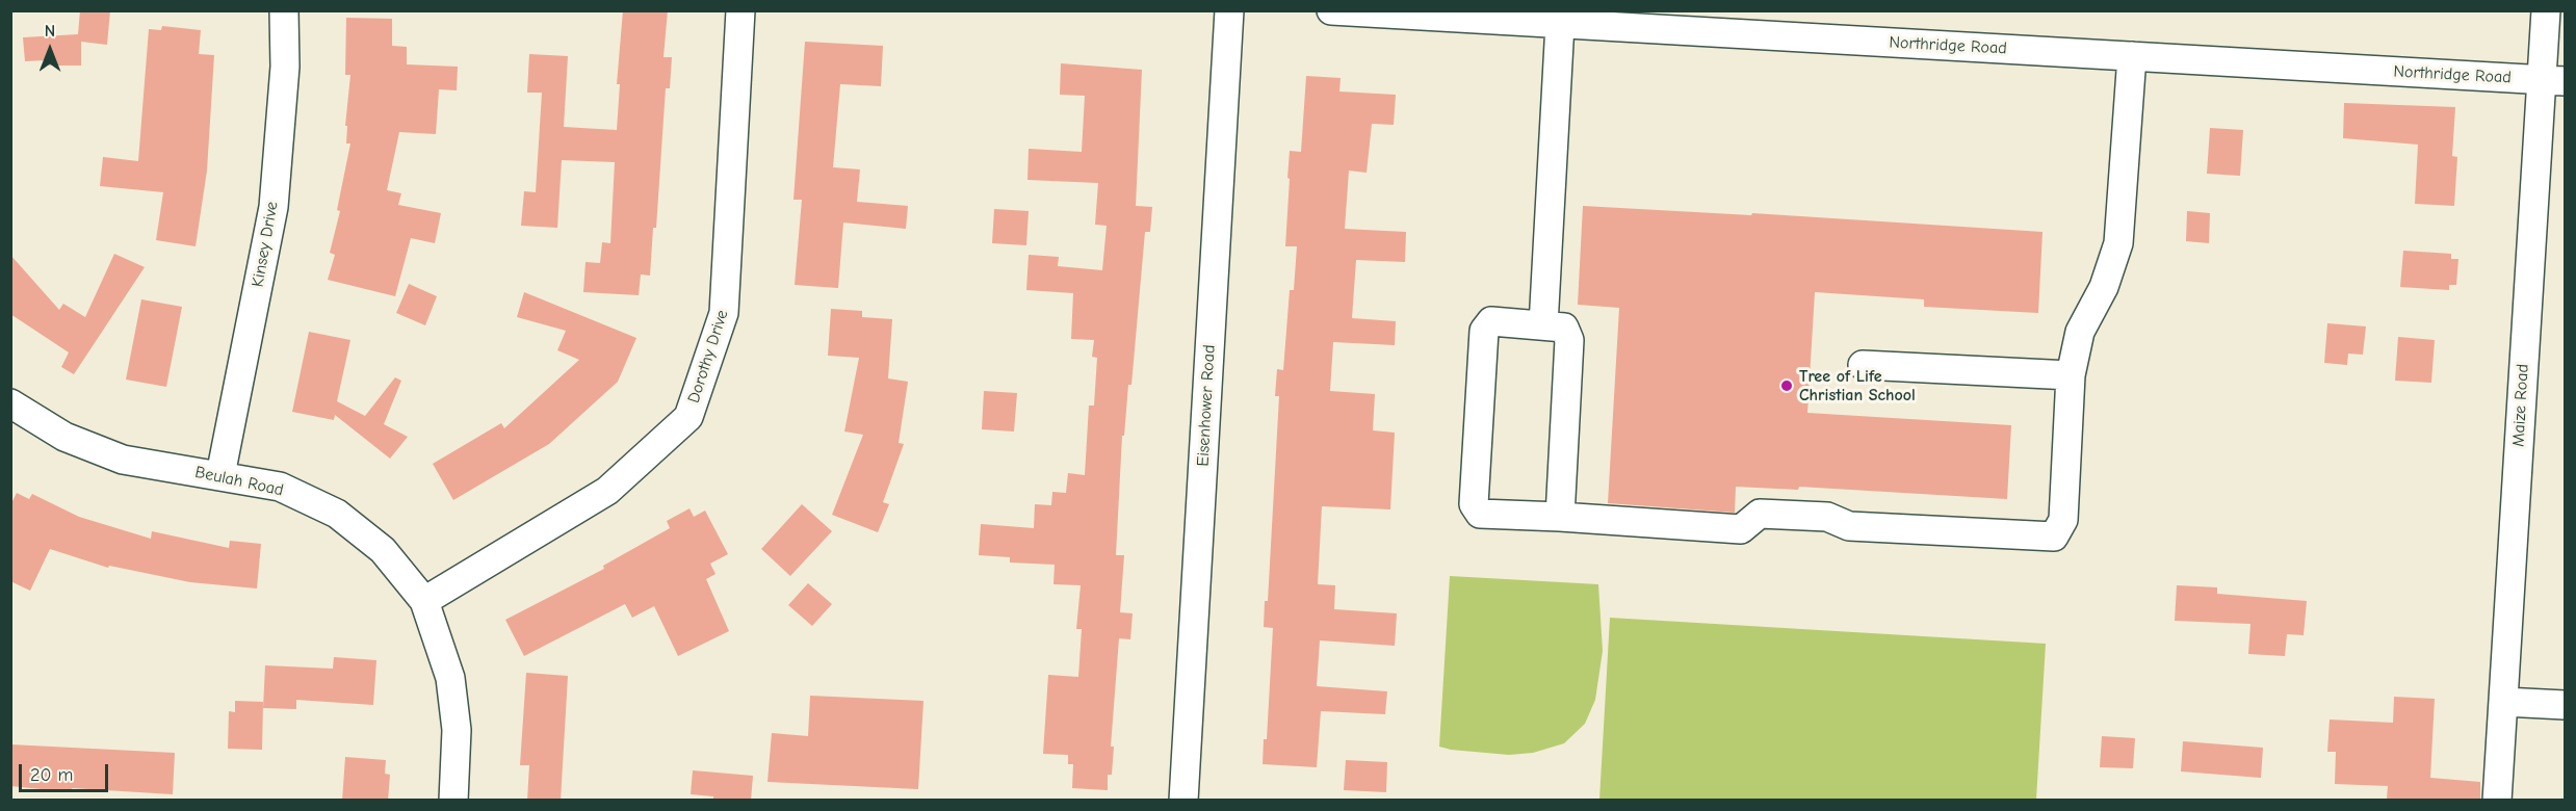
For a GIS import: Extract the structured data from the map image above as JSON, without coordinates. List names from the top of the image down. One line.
{"streets":{"street":["Northridge Road","Kinsey Drive","Dorothy Drive","Eisenhower Road","Maize Road","Beulah Road"]},"crossings":[["Northridge Road","Maize Road"],["Kinsey Drive","Beulah Road"],["Dorothy Drive","Beulah Road"]],"places":["Tree of Life Christian School"],"scale_bar":"20 m","north":"top"}
